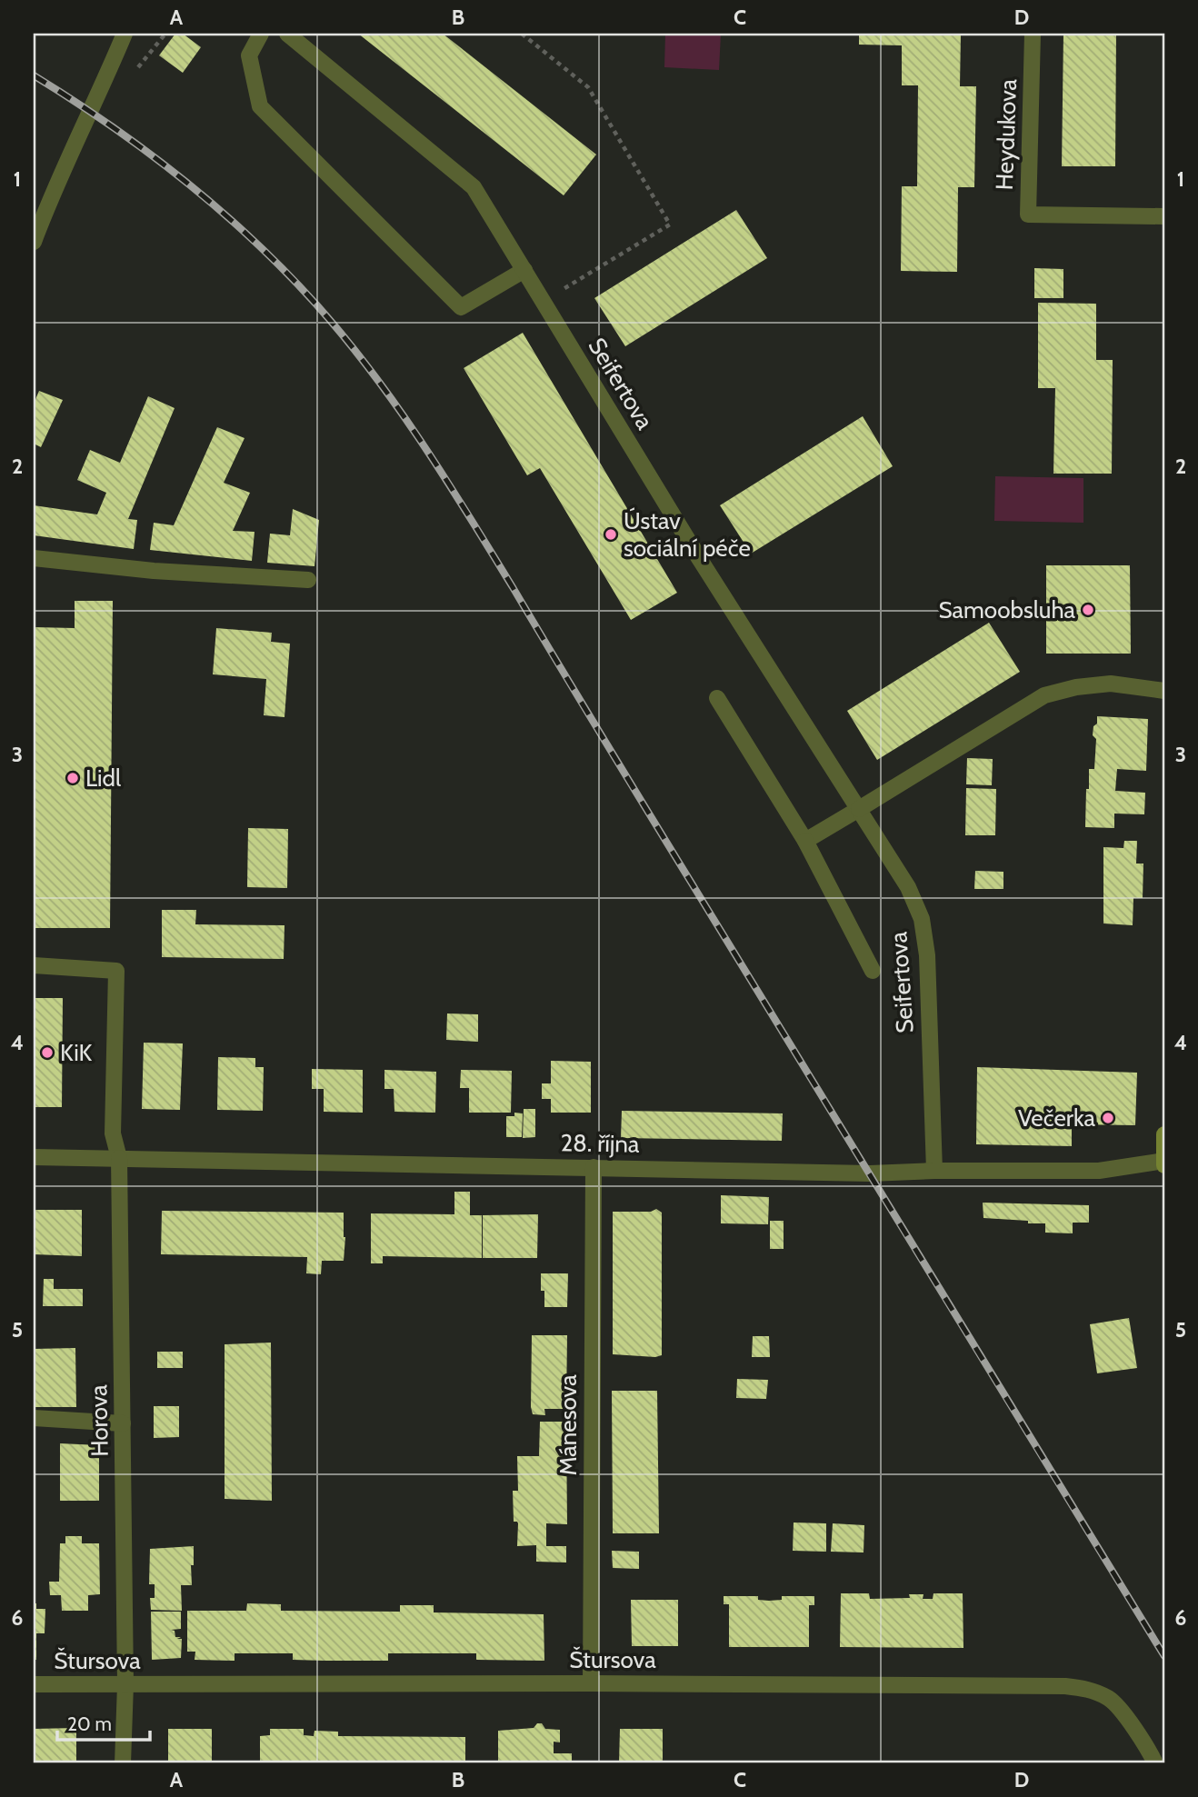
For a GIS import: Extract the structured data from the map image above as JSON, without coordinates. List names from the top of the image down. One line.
{"streets":{"street":["Heydukova","Seifertova","28. října","Horova","Mánesova","Štursova"]},"crossings":[["Seifertova","28. října"],["28. října","Horova"],["28. října","Mánesova"],["Horova","Štursova"],["Mánesova","Štursova"]],"places":["Ústav sociální péče","Samoobsluha","Lidl","KiK","Večerka"],"scale_bar":"20 m","grid":{"columns":["A","B","C","D"],"rows":["1","2","3","4","5","6"]}}
